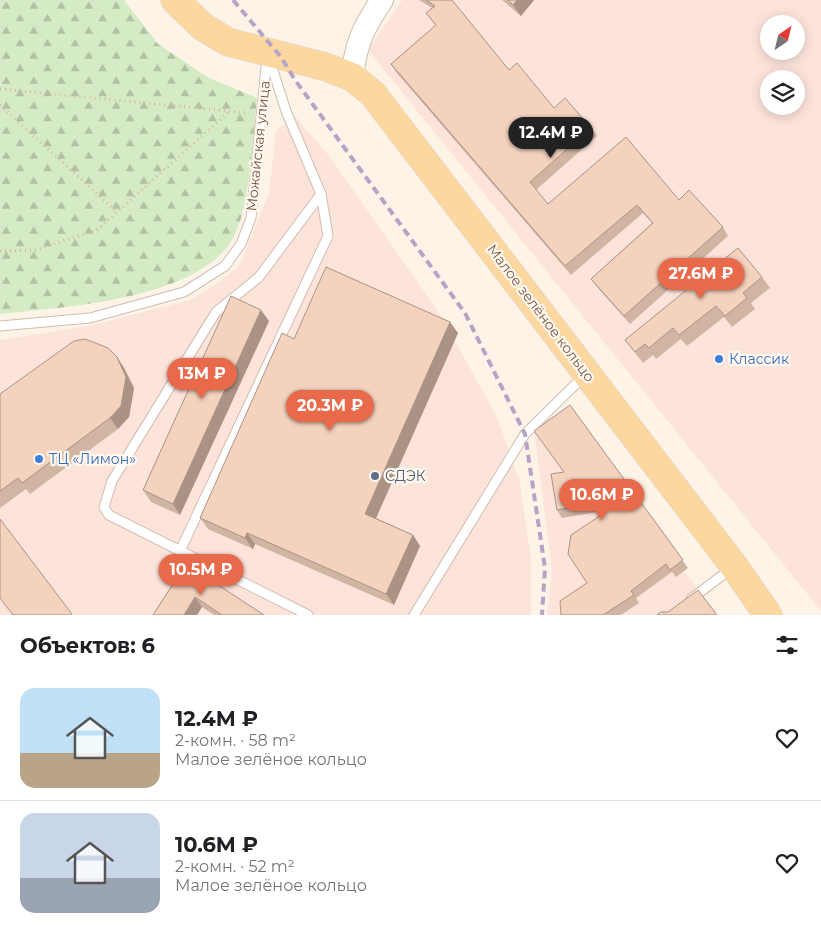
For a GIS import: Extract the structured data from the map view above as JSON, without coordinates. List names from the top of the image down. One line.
{"streets":{"main road":["Малое зелёное кольцо"],"lane":["Можайская улица"]},"crossings":[["Можайская улица","Малое зелёное кольцо"]],"places":["Классик","ТЦ «Лимон»","СДЭК"],"north":"top right","page":{"price":["12.4M ₽","27.6M ₽","13M ₽","20.3M ₽","10.6M ₽","10.5M ₽"],"heading":"Объектов: 6","list":[{"name":"12.4M ₽","note":"2-комн. · 58 m² · Малое зелёное кольцо"},{"name":"10.6M ₽","note":"2-комн. · 52 m² · Малое зелёное кольцо"}]}}
